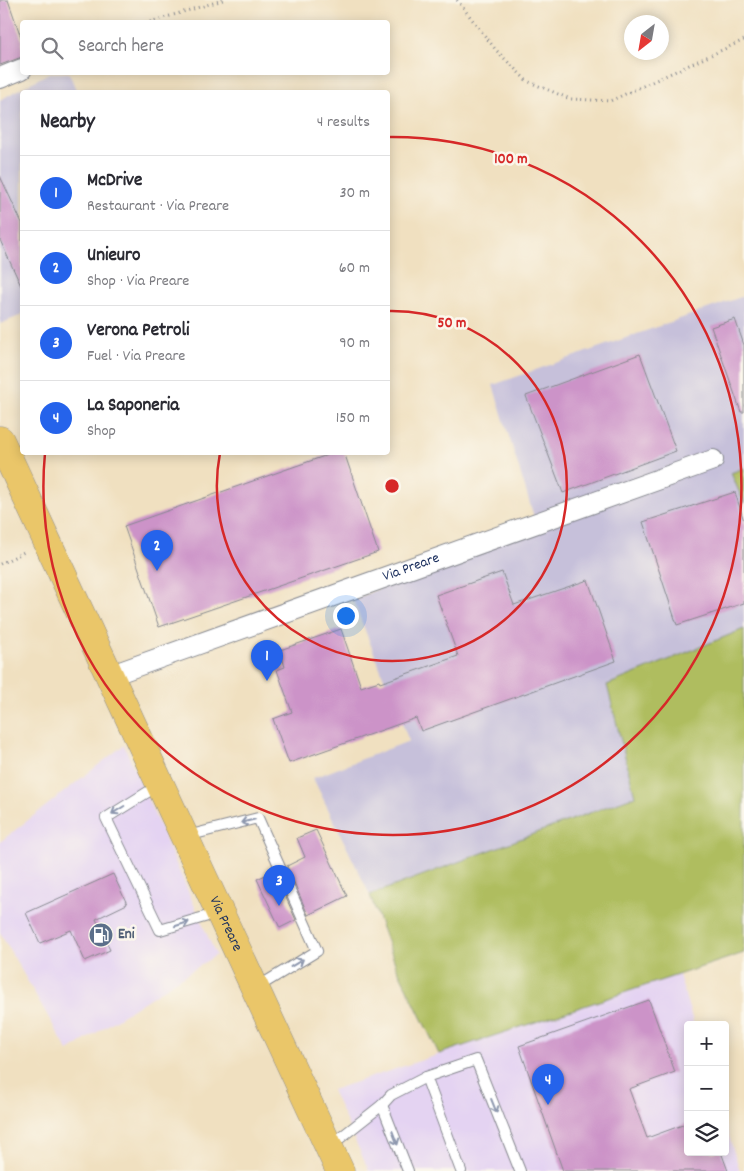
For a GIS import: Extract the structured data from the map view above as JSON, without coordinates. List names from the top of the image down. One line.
{"streets":{"main road":["Via Preare"]},"places":{"fuel station":["Eni"]},"north":"bottom left","page":{"search":"Search here","heading":["Nearby","4 results"],"list":[{"mark":"1","name":"McDrive","note":"Restaurant · Via Preare","value":"30 m"},{"mark":"2","name":"Unieuro","note":"Shop · Via Preare","value":"60 m"},{"mark":"3","name":"Verona Petroli","note":"Fuel · Via Preare","value":"90 m"},{"mark":"4","name":"La Saponeria","note":"Shop","value":"150 m"}],"pins":["2","1","3","4"],"map_buttons":["+","−"]},"rings":["100 m","50 m"]}
